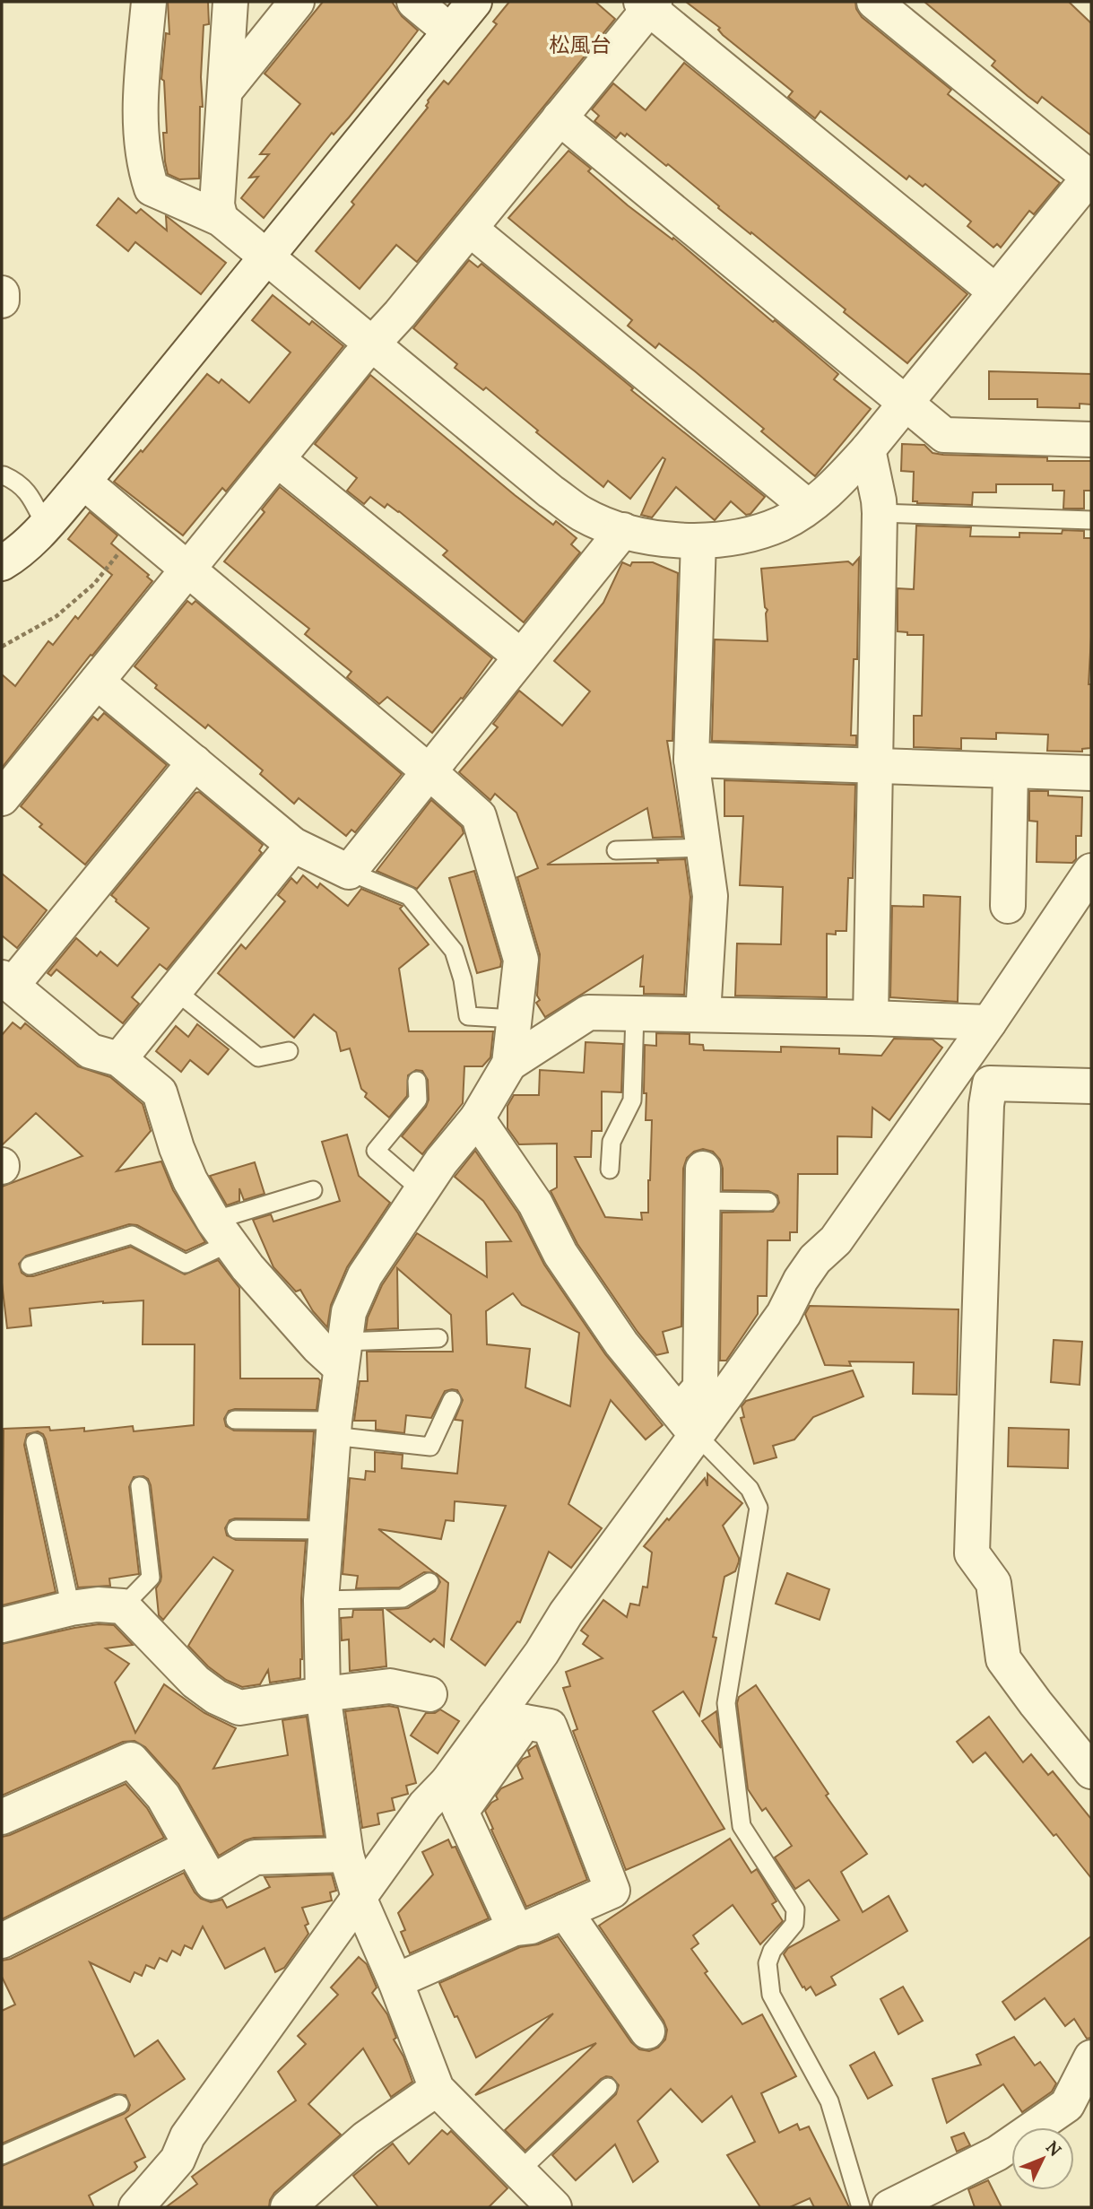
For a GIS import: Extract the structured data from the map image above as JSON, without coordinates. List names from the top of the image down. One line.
{"districts":["松風台"],"north":"top right"}
